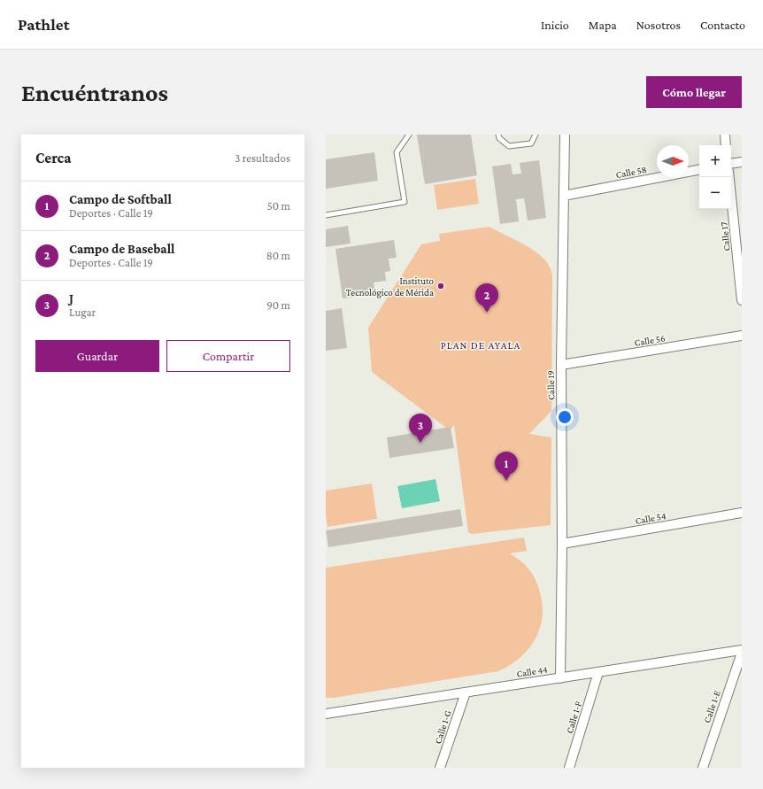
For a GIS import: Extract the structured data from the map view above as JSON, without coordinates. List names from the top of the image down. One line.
{"streets":{"street":["Calle 58","Calle 17","Calle 56","Calle 19","Calle 54","Calle 44","Calle 1-E","Calle 1-F","Calle 1-G"]},"crossings":[["Calle 58","Calle 19"],["Calle 56","Calle 19"],["Calle 19","Calle 54"],["Calle 19","Calle 44"],["Calle 44","Calle 1-E"],["Calle 44","Calle 1-F"],["Calle 44","Calle 1-G"]],"districts":["PLAN DE AYALA"],"places":["Instituto Tecnológico de Mérida"],"north":"right","page":{"header":"Pathlet","nav":["Inicio","Mapa","Nosotros","Contacto"],"buttons":["Cómo llegar",["Guardar","Compartir"]],"title":"Encuéntranos","heading":["Cerca","3 resultados"],"map_buttons":["+","−"],"list":[{"mark":"1","name":"Campo de Softball","note":"Deportes · Calle 19","value":"50 m"},{"mark":"2","name":"Campo de Baseball","note":"Deportes · Calle 19","value":"80 m"},{"mark":"3","name":"J","note":"Lugar","value":"90 m"}],"pins":["2","3","1"]}}
